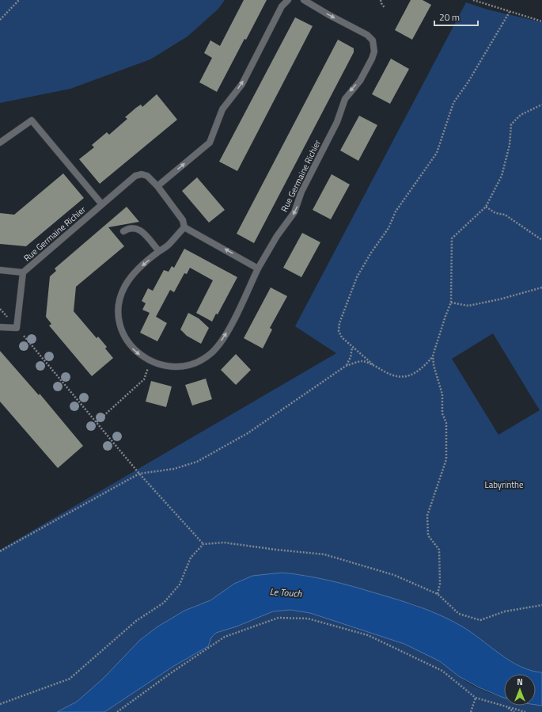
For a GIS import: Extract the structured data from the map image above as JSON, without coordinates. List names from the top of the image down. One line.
{"streets":{"street":["Rue Germaine Richier"]},"water":["Le Touch"],"parks":["Labyrinthe"],"scale_bar":"20 m","north":"top"}
